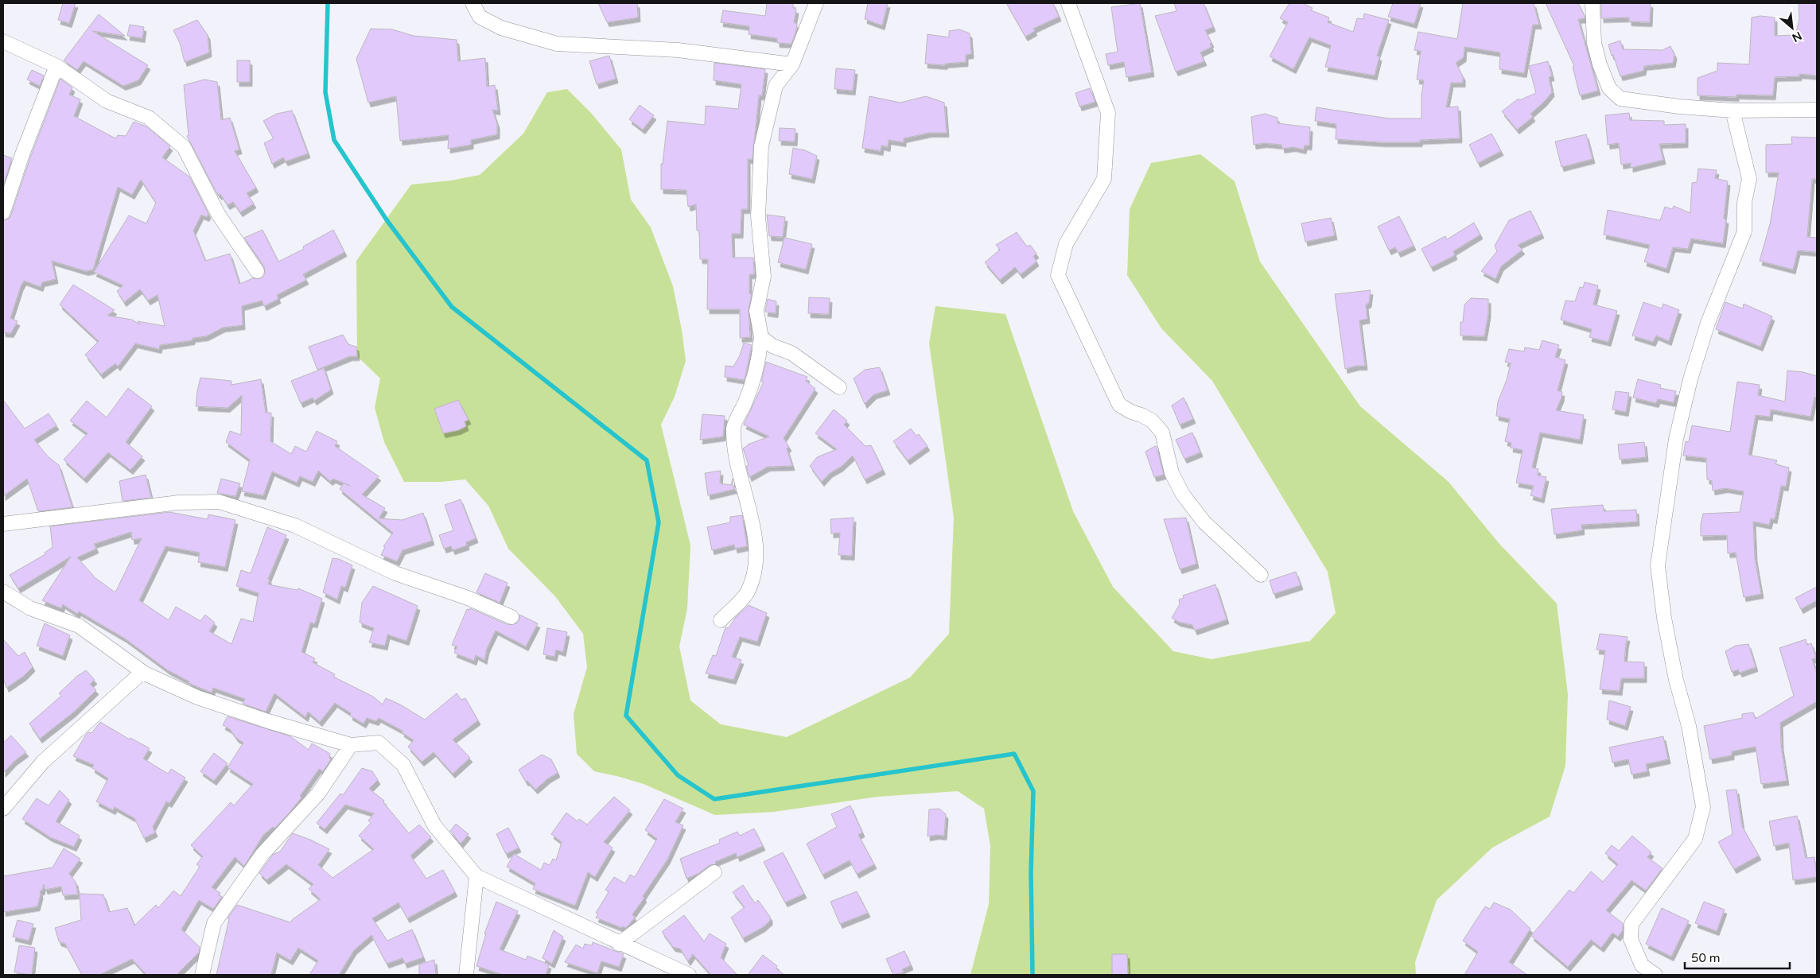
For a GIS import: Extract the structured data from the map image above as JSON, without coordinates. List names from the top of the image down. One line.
{"scale_bar":"50 m","north":"bottom right"}
